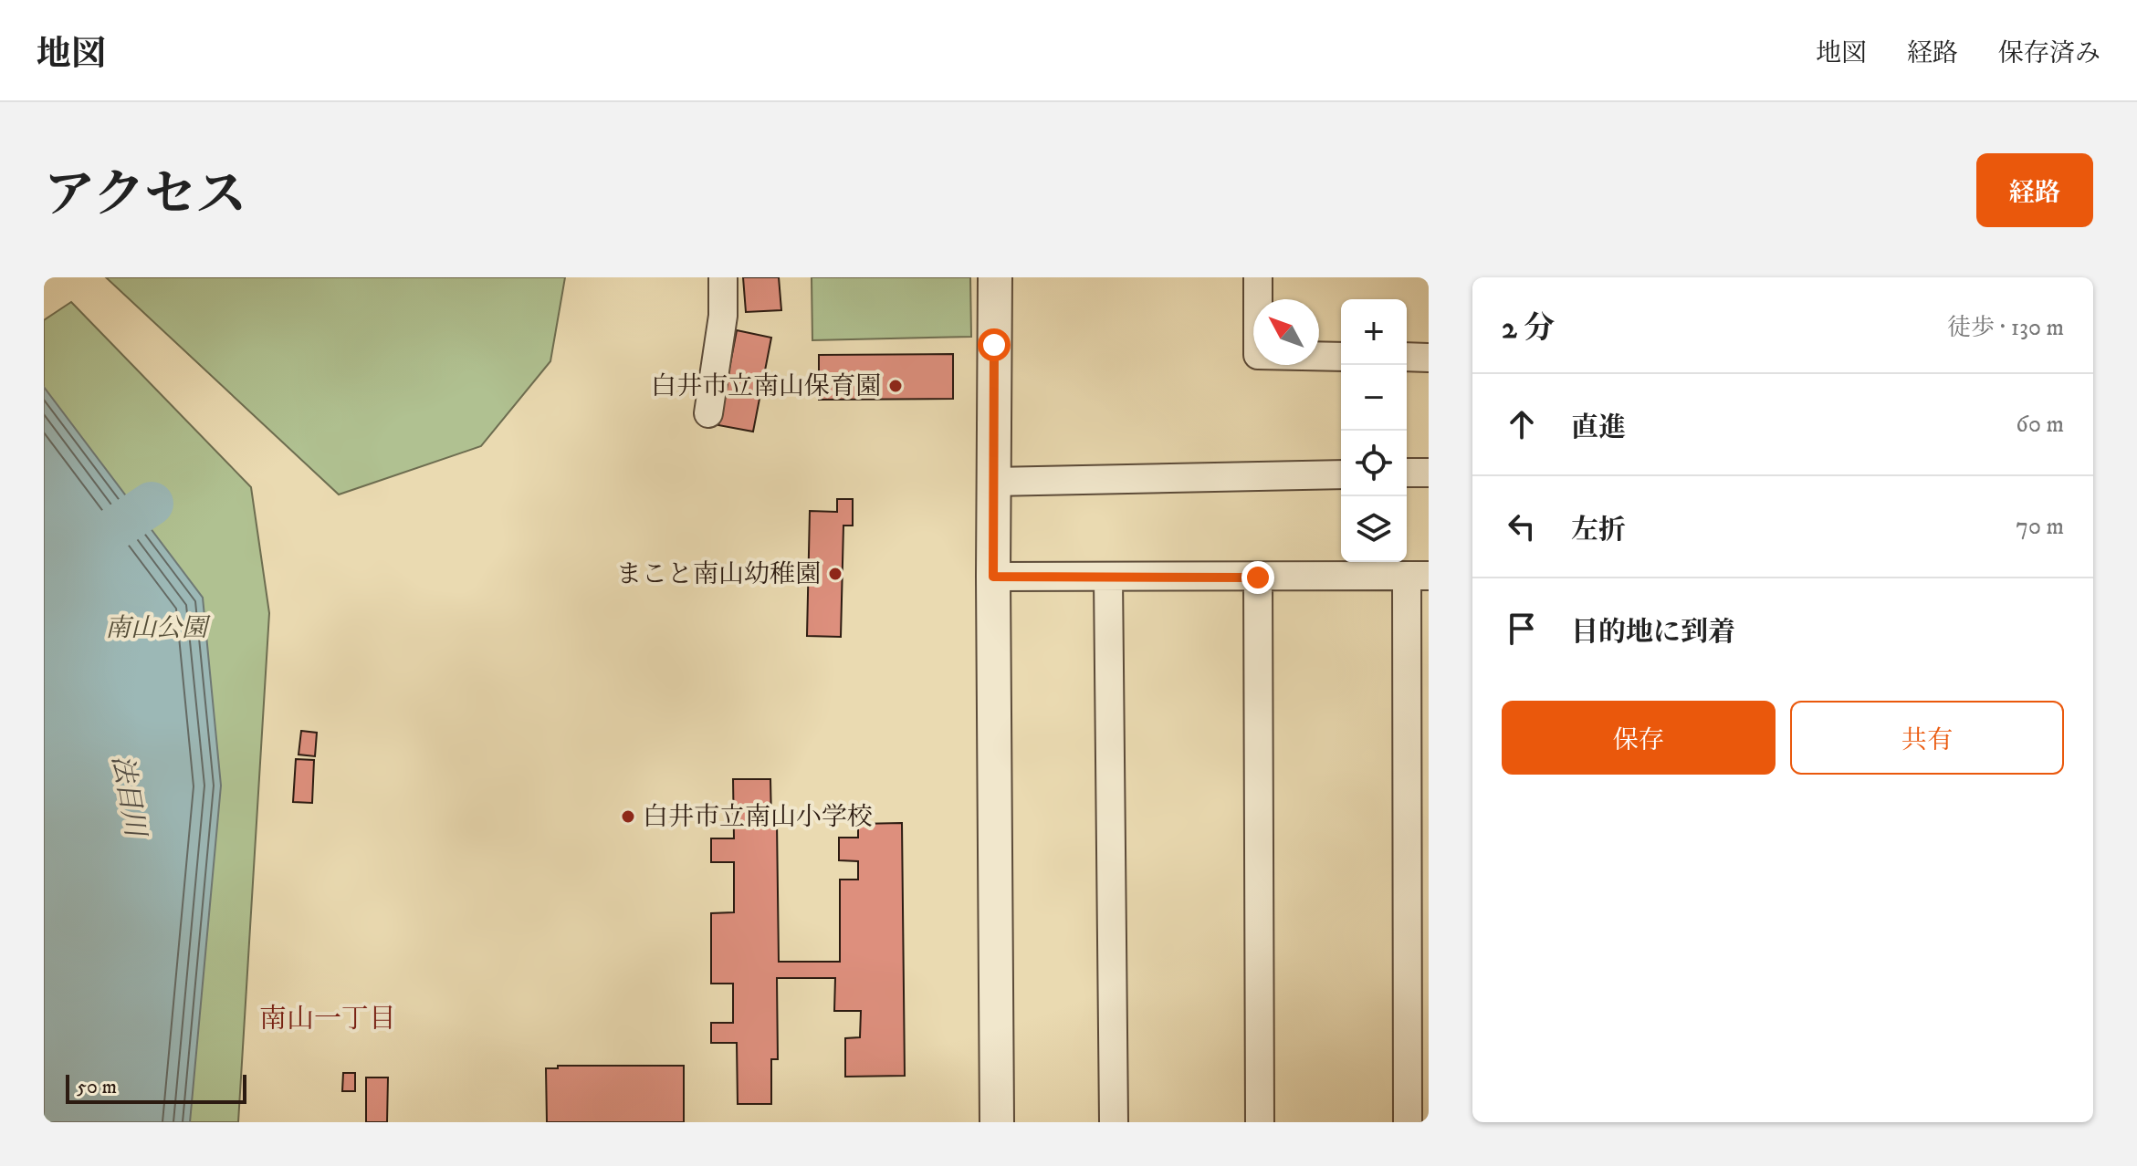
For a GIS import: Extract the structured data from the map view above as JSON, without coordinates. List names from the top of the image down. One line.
{"districts":["南山一丁目"],"water":["法目川"],"parks":["南山公園"],"places":["白井市立南山保育園","まこと南山幼稚園","白井市立南山小学校"],"scale_bar":"50 m","north":"top left","page":{"header":"地図","nav":["地図","経路","保存済み"],"title":"アクセス","buttons":["経路",["保存","共有"]],"heading":["2 分","徒歩 · 130 m"],"map_buttons":["+","−"],"list":[["直進","60 m"],["左折","70 m"],"目的地に到着"],"scale":"50 m"}}
